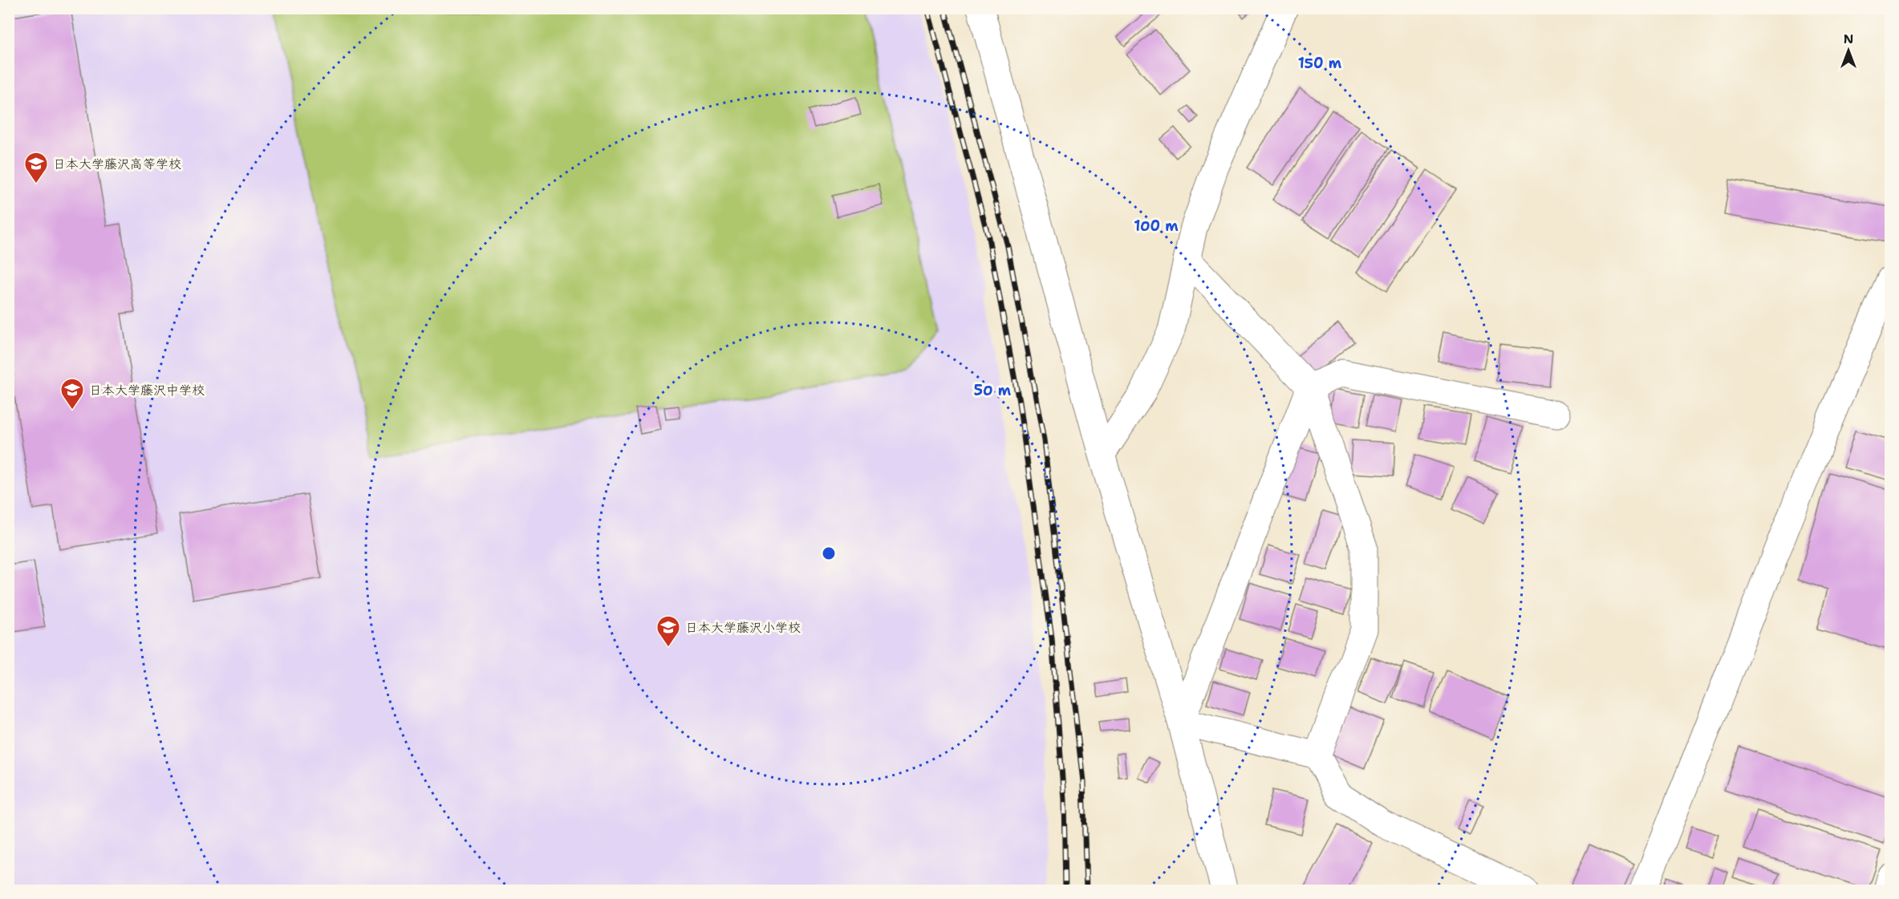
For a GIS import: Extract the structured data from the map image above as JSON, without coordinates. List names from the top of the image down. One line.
{"places":{"school or university":["日本大学藤沢高等学校","日本大学藤沢中学校","日本大学藤沢小学校"]},"north":"top","rings":["150 m","100 m","50 m"]}
